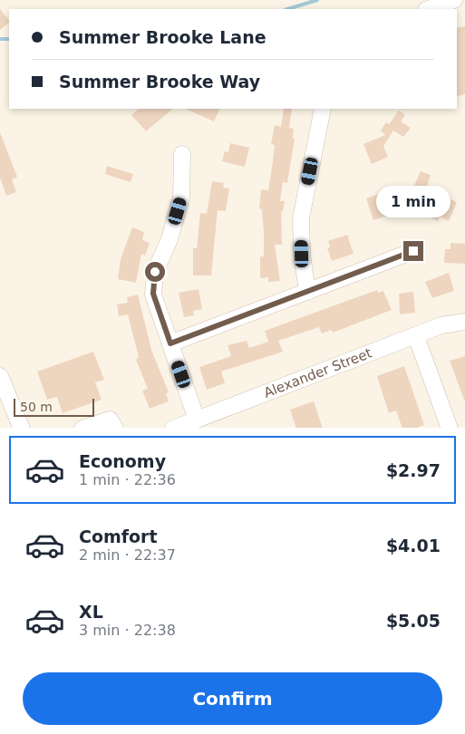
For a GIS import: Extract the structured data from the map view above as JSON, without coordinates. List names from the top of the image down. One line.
{"streets":{"street":["Alexander Street"]},"scale_bar":"50 m","page":{"banner":["Summer Brooke Lane","Summer Brooke Way"],"bubble":"1 min","scale":"50 m","list":[{"name":"Economy","note":"1 min · 22:36","value":"$2.97"},{"name":"Comfort","note":"2 min · 22:37","value":"$4.01"},{"name":"XL","note":"3 min · 22:38","value":"$5.05"}],"buttons":"Confirm"}}
